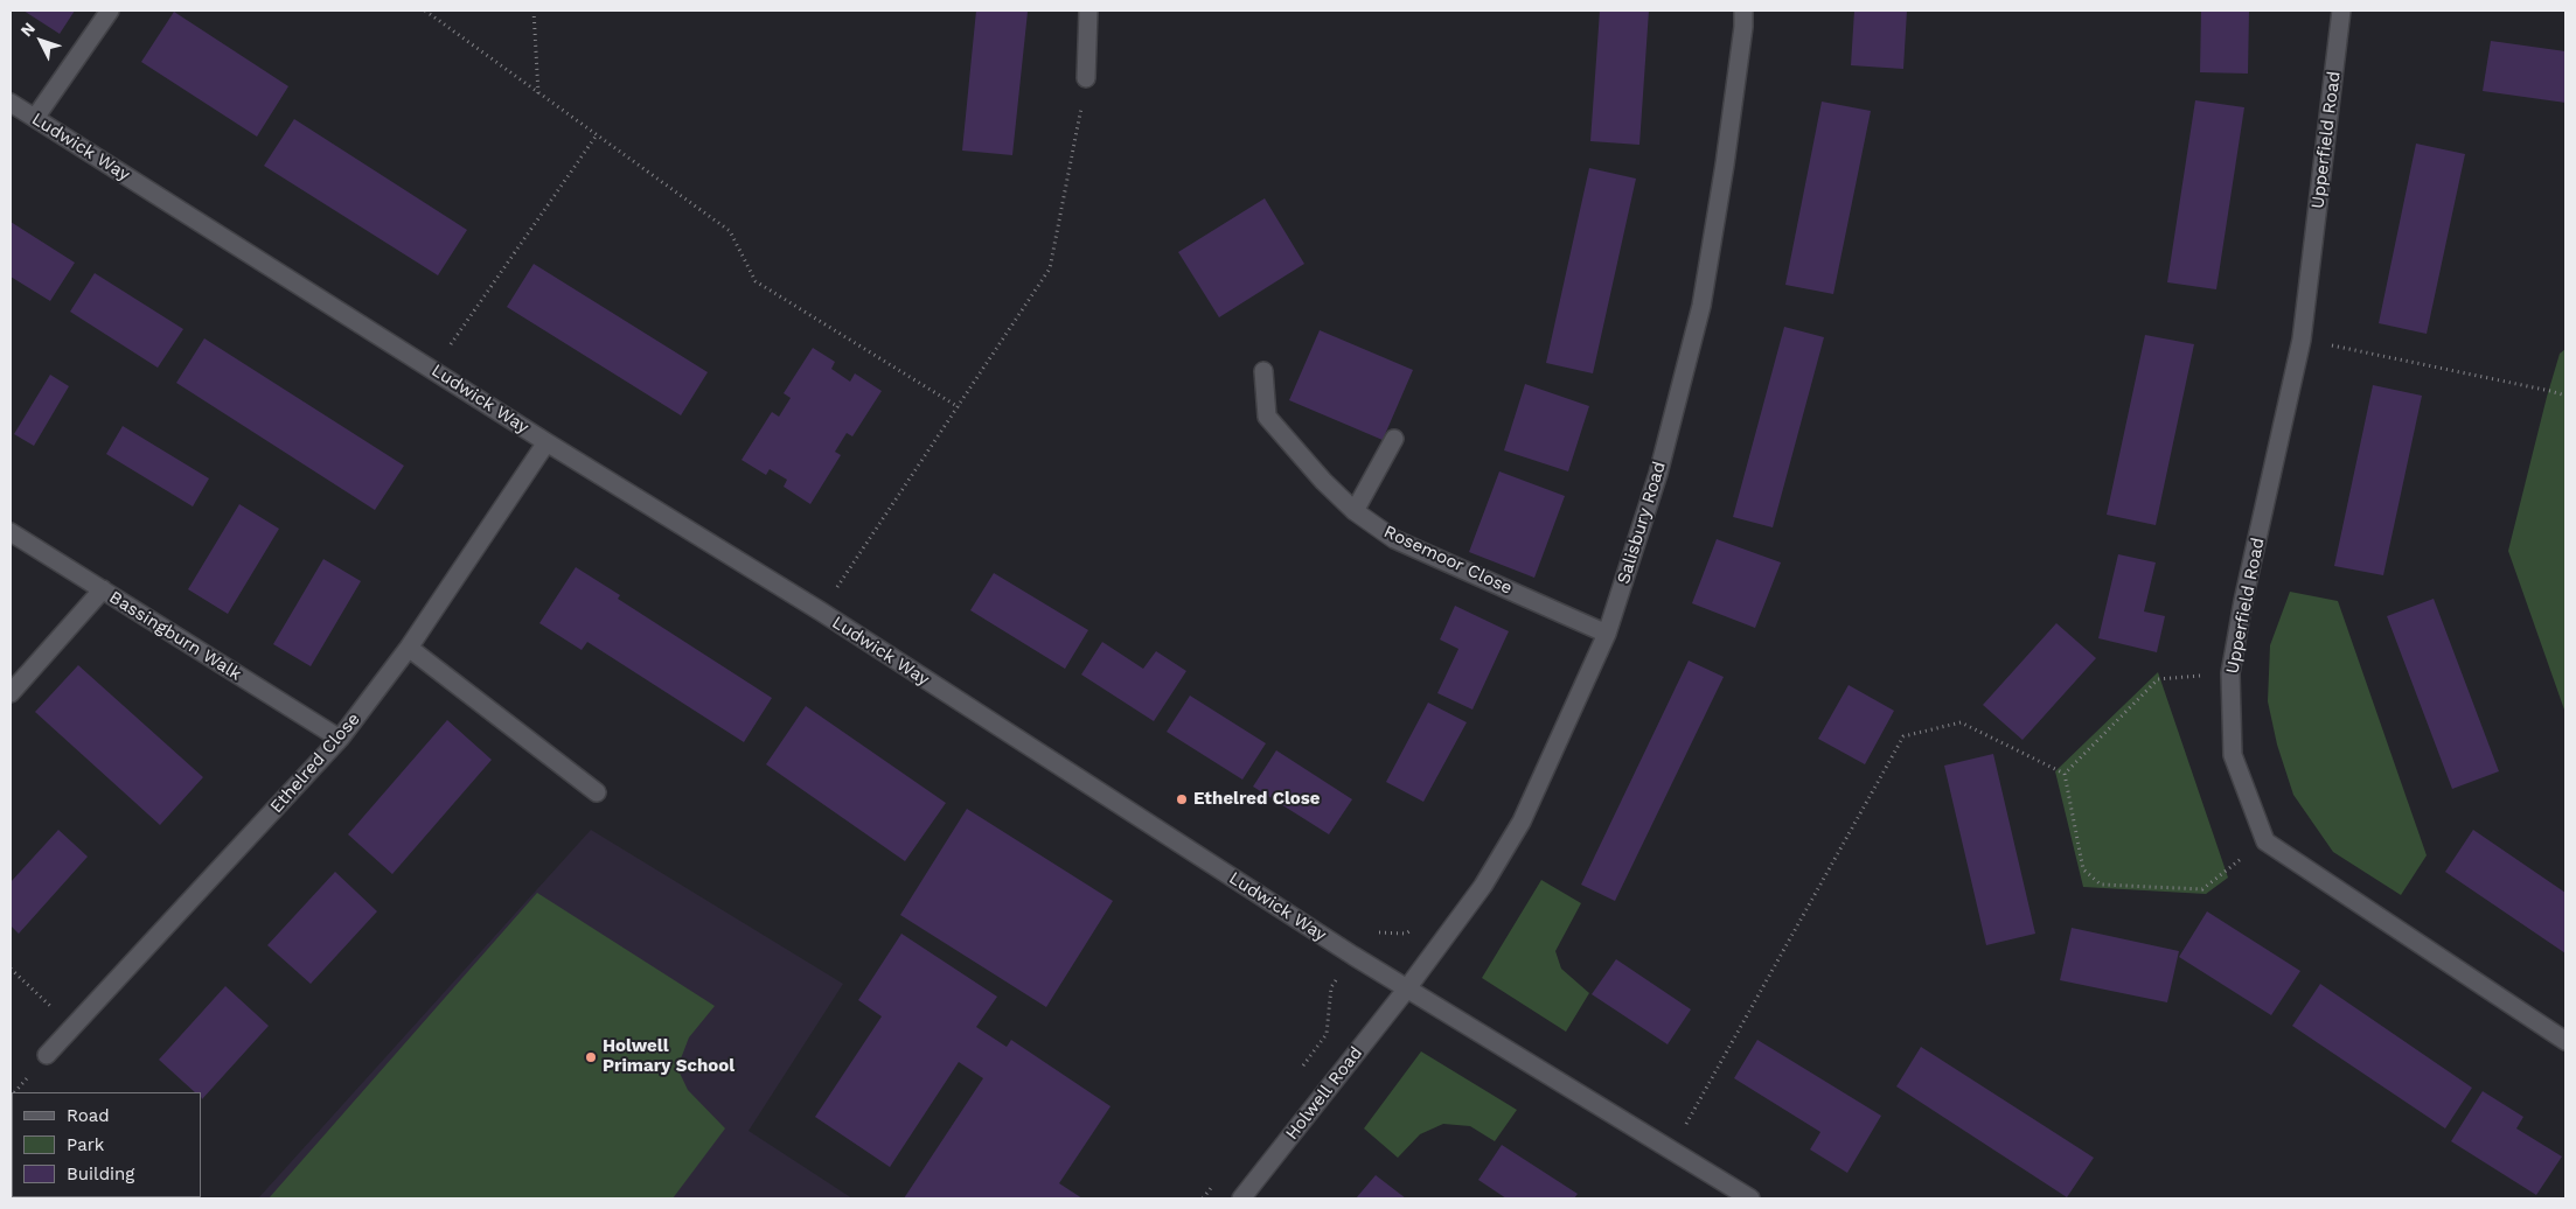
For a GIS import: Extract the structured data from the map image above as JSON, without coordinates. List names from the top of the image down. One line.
{"streets":{"street":["Upperfield Road","Ludwick Way","Salisbury Road","Rosemoor Close","Bassingburn Walk","Ethelred Close","Holwell Road"]},"crossings":[["Ludwick Way","Salisbury Road"],["Ludwick Way","Ethelred Close"],["Ludwick Way","Holwell Road"],["Salisbury Road","Rosemoor Close"],["Salisbury Road","Holwell Road"],["Bassingburn Walk","Ethelred Close"]],"places":["Ethelred Close","Holwell Primary School"],"legend":["Road","Park","Building"],"north":"top left"}
